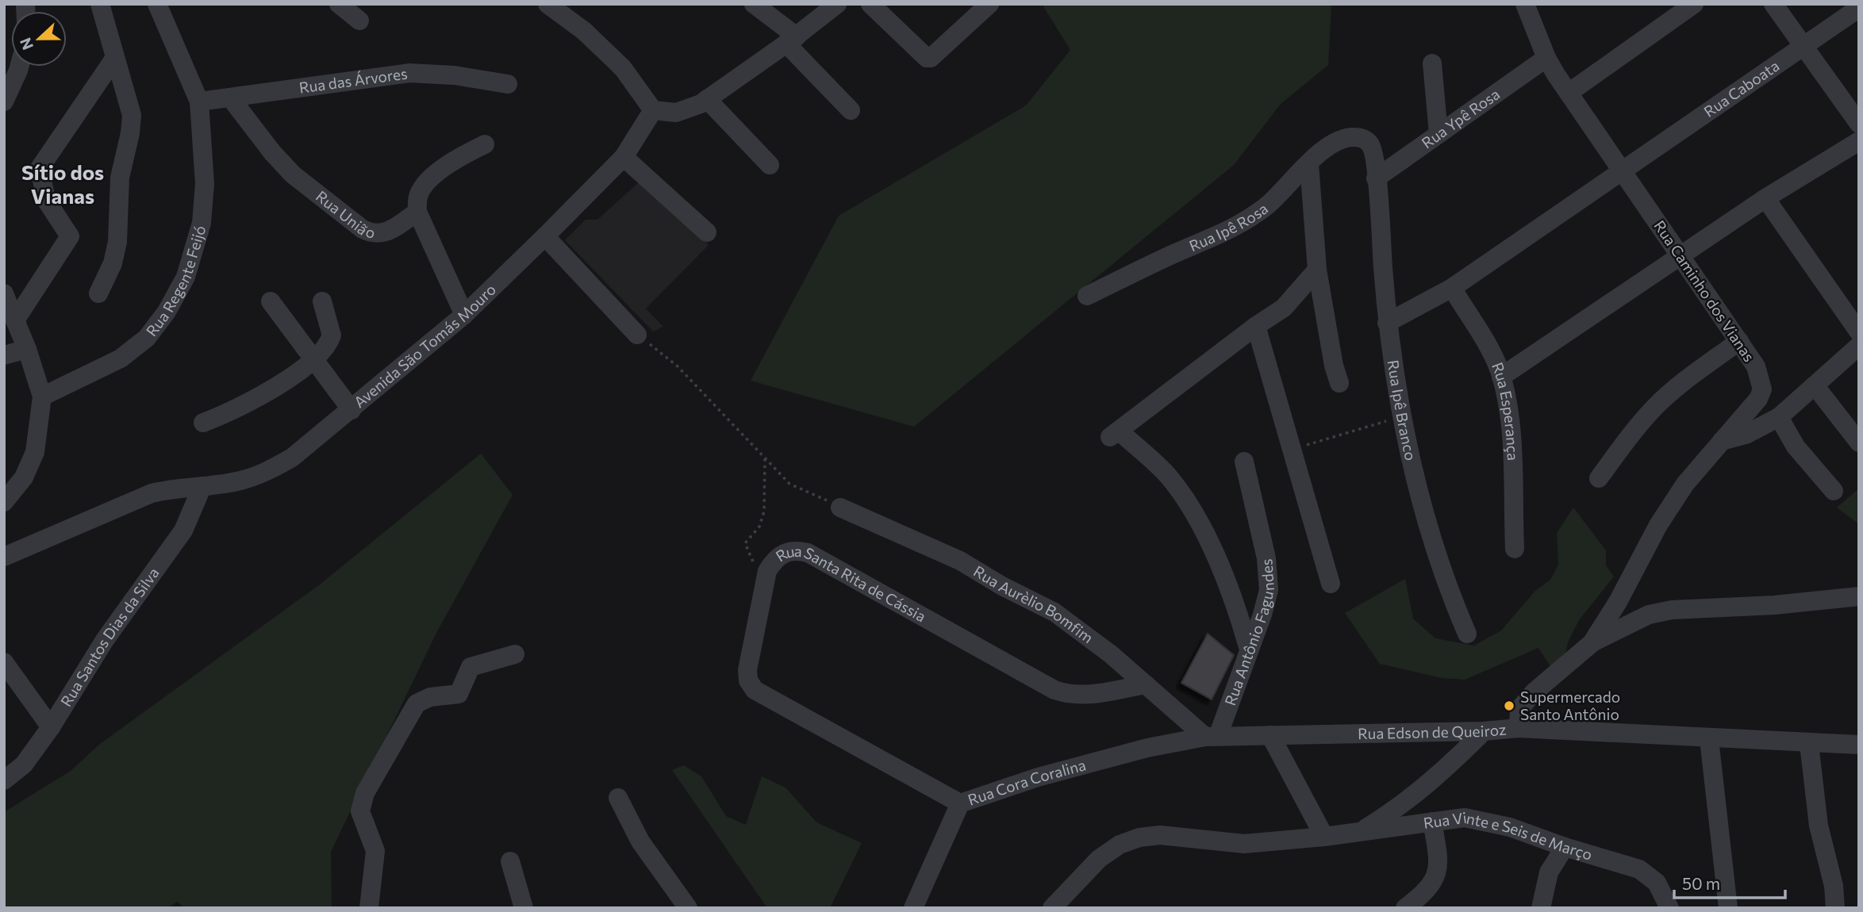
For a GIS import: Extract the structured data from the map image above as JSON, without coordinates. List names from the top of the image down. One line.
{"streets":{"street":["Rua das Árvores","Rua Caboata","Rua Ypê Rosa","Rua União","Rua Ipê Rosa","Rua Regente Feijó","Rua Caminho dos Vianas","Avenida São Tomás Mouro","Rua Ipê Branco","Rua Esperança","Rua Santa Rita de Cássia","Rua Aurèlio Bomfim","Rua Antônio Fagundes","Rua Santos Dias da Silva","Rua Edson de Queiroz","Rua Cora Coralina","Rua Vinte e Seis de Março"]},"crossings":[["Rua das Árvores","Rua União"],["Rua das Árvores","Rua Regente Feijó"],["Rua Caboata","Rua Caminho dos Vianas"],["Rua Caboata","Rua Ipê Branco"],["Rua Caboata","Rua Esperança"],["Rua Ypê Rosa","Rua Caminho dos Vianas"],["Rua Ypê Rosa","Rua Ipê Branco"],["Rua Ipê Rosa","Rua Ipê Branco"],["Rua Caminho dos Vianas","Rua Edson de Queiroz"],["Avenida São Tomás Mouro","Rua Santos Dias da Silva"],["Rua Santa Rita de Cássia","Rua Aurèlio Bomfim"],["Rua Santa Rita de Cássia","Rua Cora Coralina"],["Rua Aurèlio Bomfim","Rua Antônio Fagundes"],["Rua Aurèlio Bomfim","Rua Edson de Queiroz"],["Rua Aurèlio Bomfim","Rua Cora Coralina"],["Rua Antônio Fagundes","Rua Edson de Queiroz"],["Rua Antônio Fagundes","Rua Cora Coralina"],["Rua Edson de Queiroz","Rua Cora Coralina"]],"districts":["Sítio dos Vianas"],"places":["Supermercado Santo Antônio"],"scale_bar":"50 m","north":"left"}
